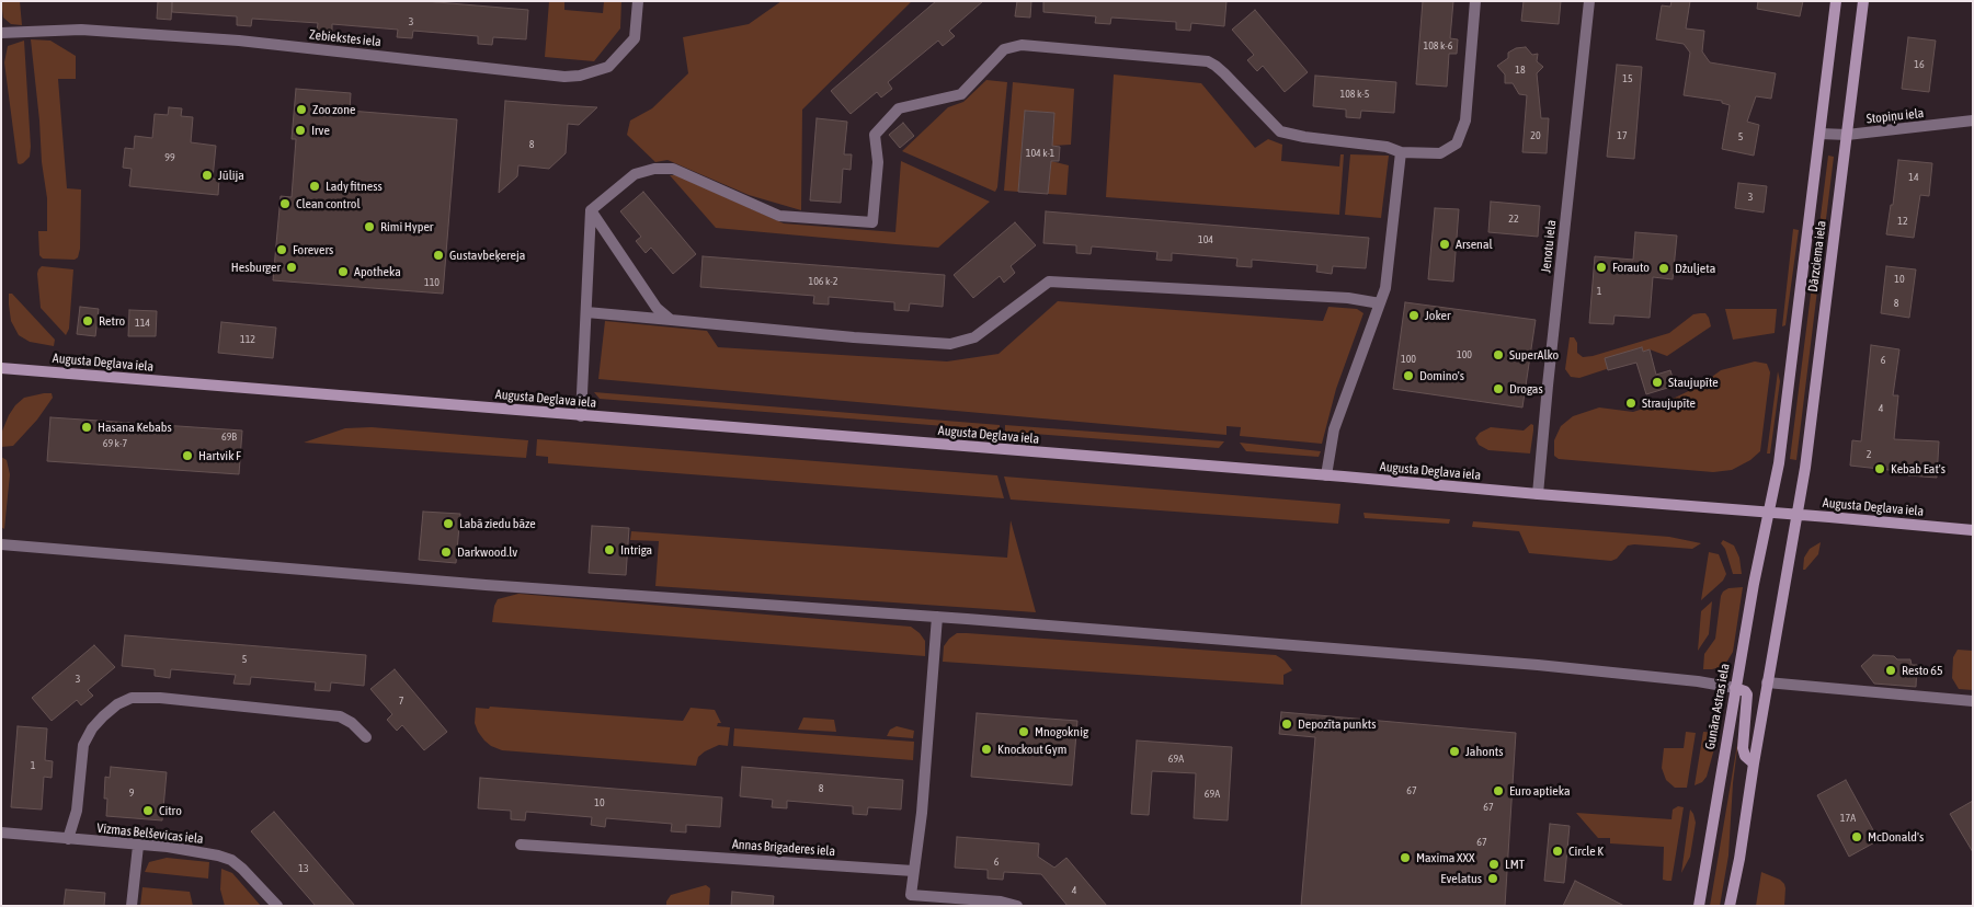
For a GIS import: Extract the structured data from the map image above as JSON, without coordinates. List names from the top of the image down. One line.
{"streets":{"main road":["Dārzciema iela","Augusta Deglava iela","Gunāra Astras iela"],"street":["Zebiekstes iela","Stopiņu iela","Jenotu iela","Vizmas Belševicas iela","Annas Brigaderes iela"]},"crossings":[["Stopiņu iela","Dārzciema iela"],["Jenotu iela","Augusta Deglava iela"],["Dārzciema iela","Augusta Deglava iela"],["Dārzciema iela","Gunāra Astras iela"],["Augusta Deglava iela","Gunāra Astras iela"]],"places":["Zoo zone","Irve","Jūlija","Lady fitness","Clean control","Rimi Hyper","Arsenal","Forevers","Gustavbeķereja","Hesburger","Forauto","Džuljeta","Apotheka","Joker","Retro","SuperAlko","Domino's","Staujupīte","Drogas","Straujupīte","Hasana Kebabs","Hartvik F","Kebab Eat's","Labā ziedu bāze","Intriga","Darkwood.lv","Resto 65","Depozīta punkts","Mnogoknig","Knockout Gym","Jahonts","Euro aptieka","Citro","McDonald's","Circle K","Maxima XXX","LMT","Evelatus"],"house_numbers":["3","108 k-6","16","18","15","108 k-5","20","17","5","8","104 k-1","99","14","3","22","12","104","10","106 k-2","110","1","8","114","112","100","100","6","4","69B","69 k-7","2","5","3","7","69A","1","8","67","9","69A","10","67","17A","67","6","13","4"]}
